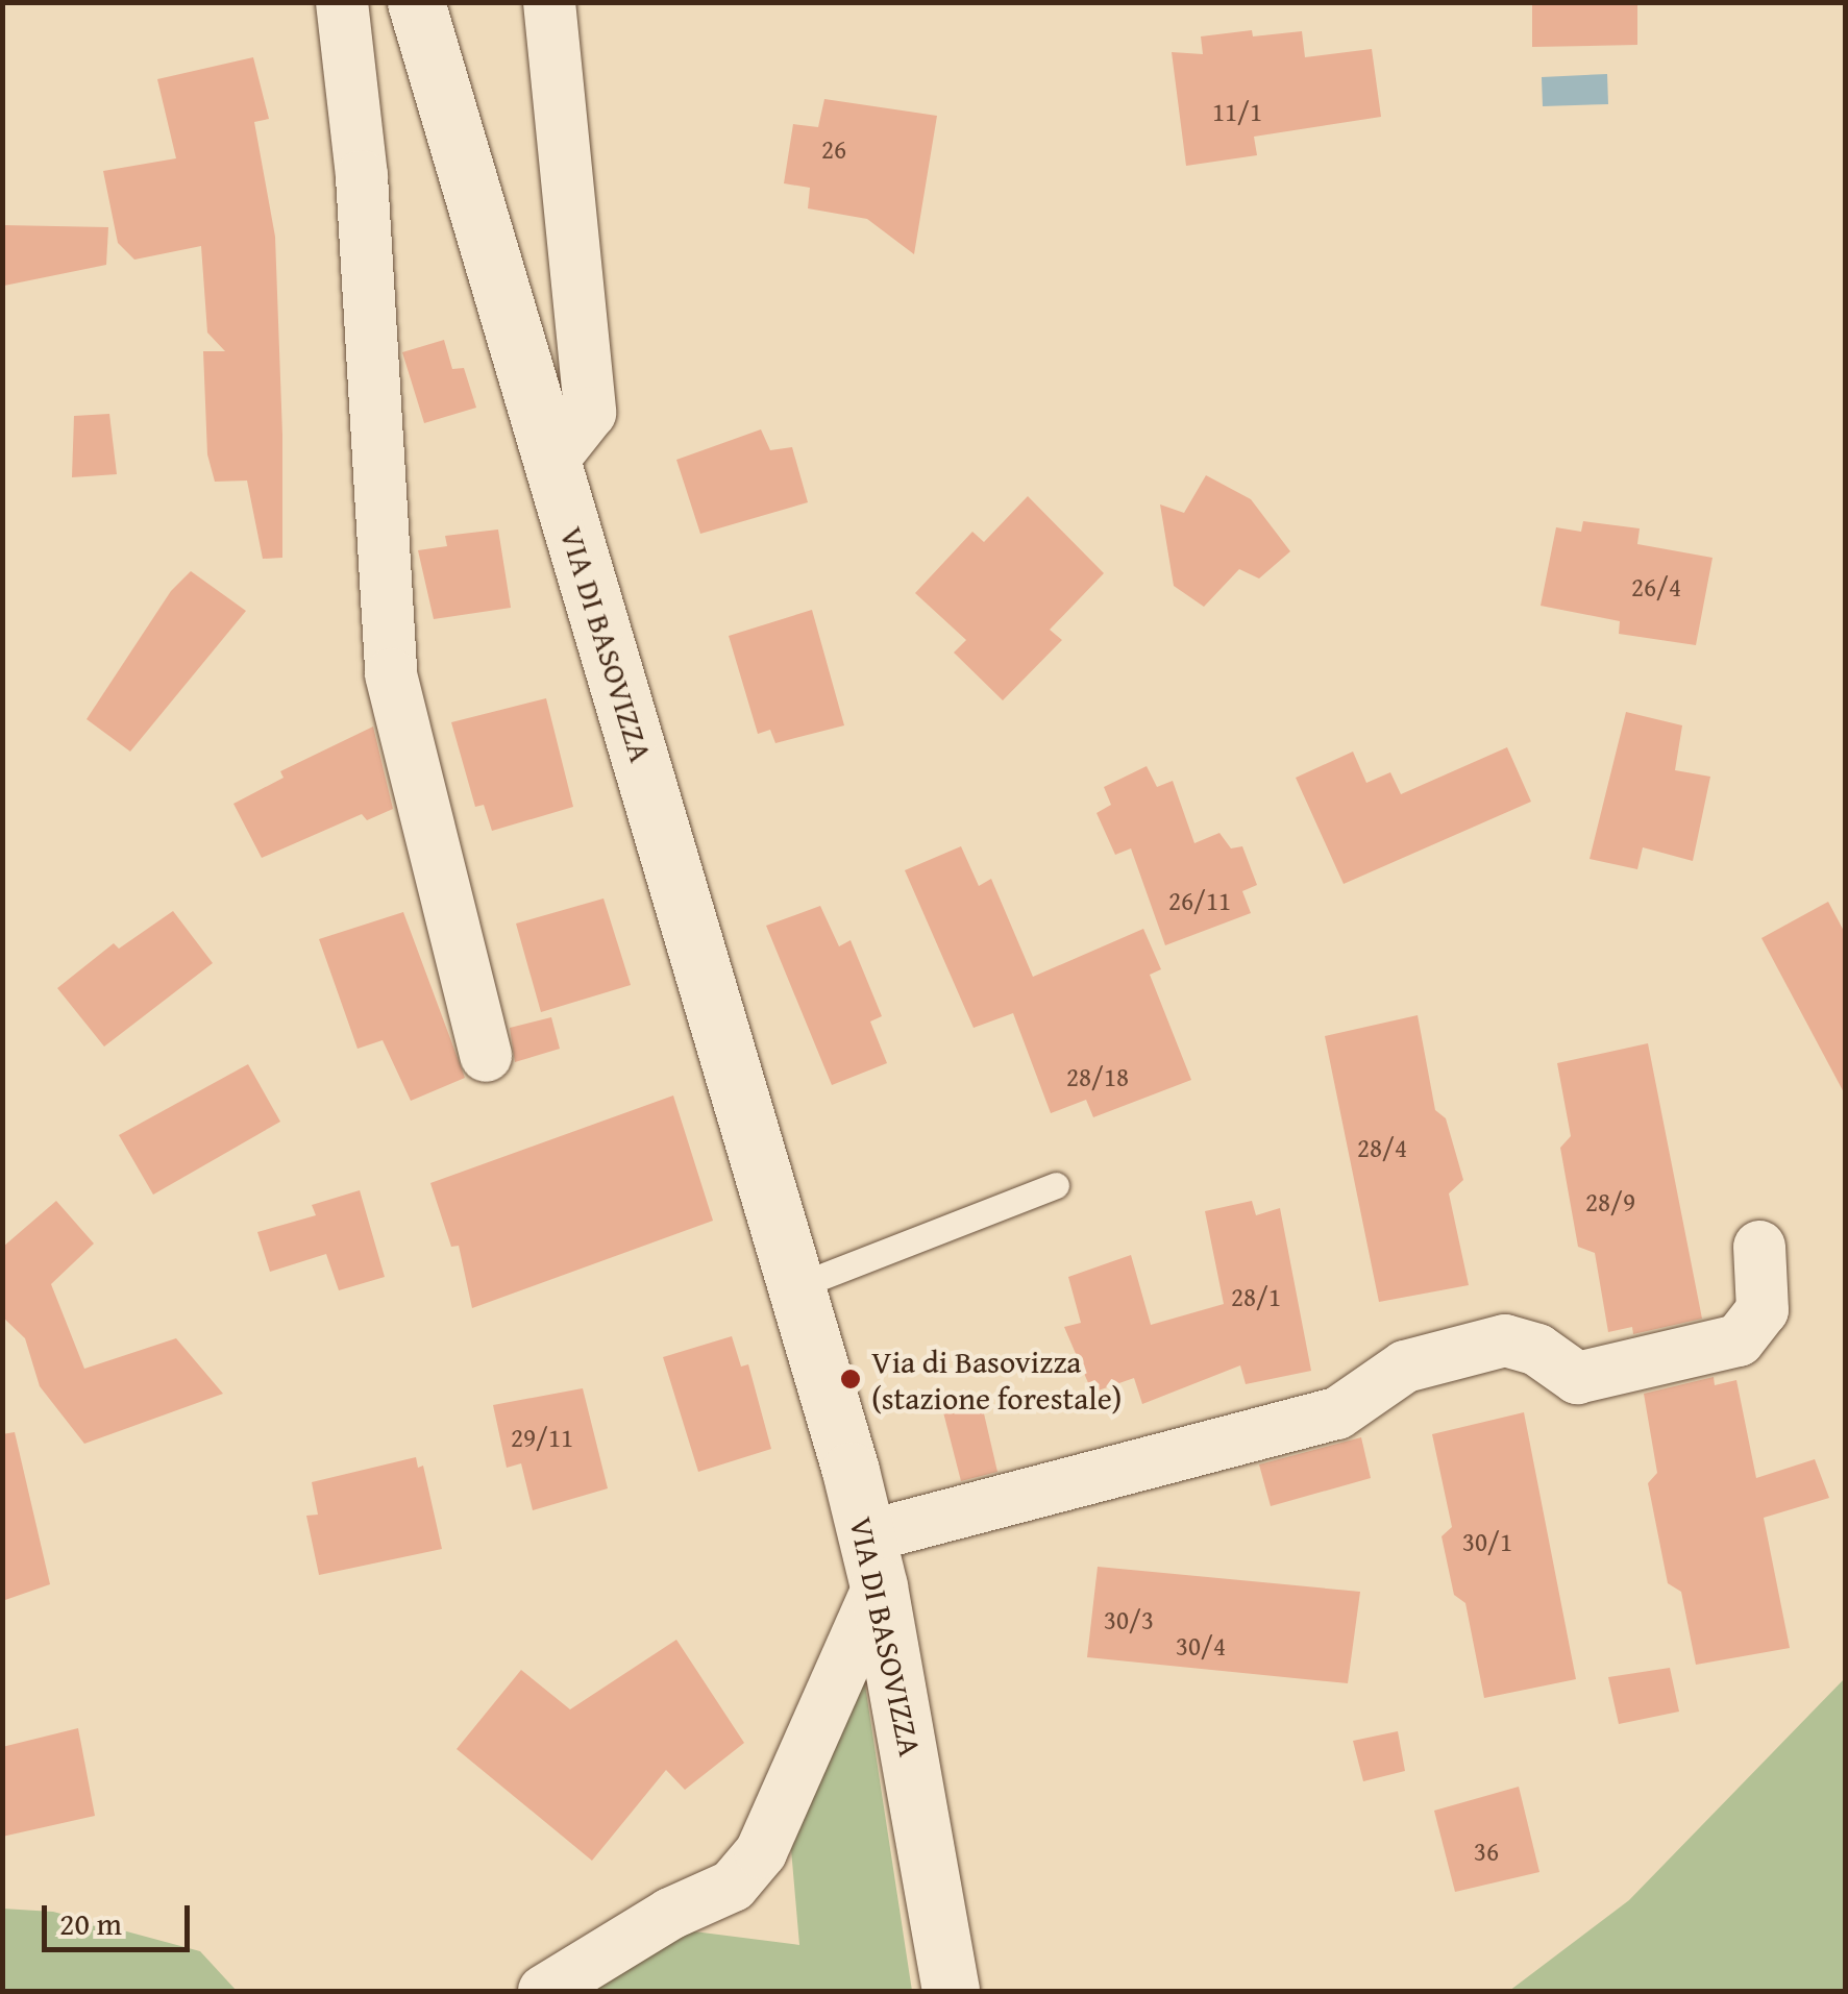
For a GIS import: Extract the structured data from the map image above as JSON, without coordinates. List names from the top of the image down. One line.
{"streets":{"main road":["VIA DI BASOVIZZA"]},"places":["Via di Basovizza (stazione forestale)"],"house_numbers":["11/1","26","26/4","26/11","28/18","28/4","28/9","28/1","29/11","30/1","30/3","30/4","36"],"scale_bar":"20 m"}
